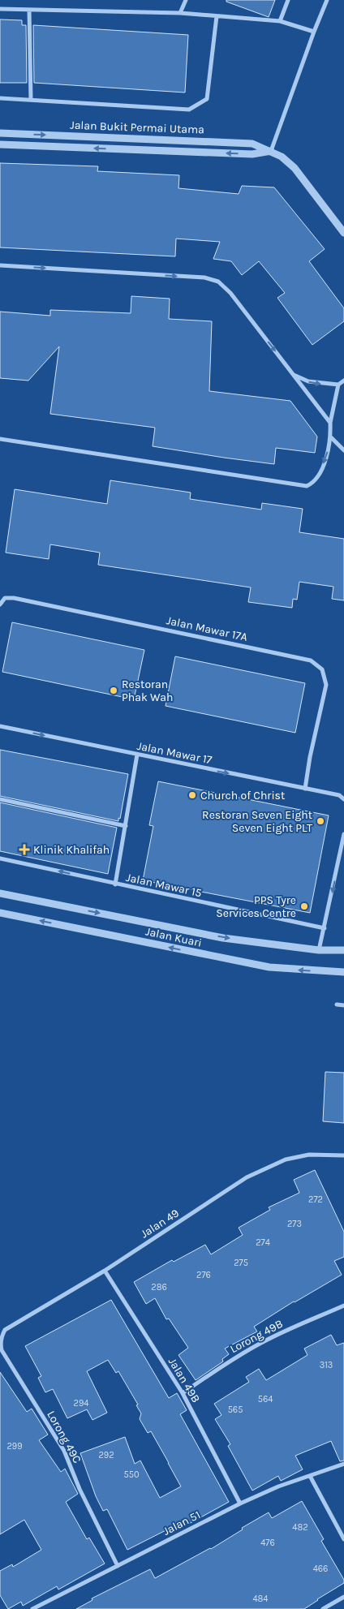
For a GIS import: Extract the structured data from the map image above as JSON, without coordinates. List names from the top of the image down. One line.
{"streets":{"street":["Jalan Bukit Permai Utama","Jalan Mawar 17A","Jalan Mawar 17","Jalan Mawar 15","Jalan Kuari","Jalan 49","Lorong 49B","Jalan 49B","Lorong 49C","Jalan 51"]},"crossings":[["Jalan Mawar 17A","Jalan Mawar 17"],["Jalan 49","Jalan 49B"],["Jalan 49","Lorong 49C"],["Lorong 49B","Jalan 49B"],["Jalan 49B","Jalan 51"],["Lorong 49C","Jalan 51"]],"one_way":["Jalan Mawar 17","Jalan Mawar 15"],"places":{"other":["Restoran Phak Wah","Church of Christ","Restoran Seven Eight Seven Eight PLT","PPS Tyre Services Centre"],"health":["Klinik Khalifah"]},"house_numbers":["272","273","274","275","276","286","313","564","294","565","299","292","550","482","476","466","484"]}
